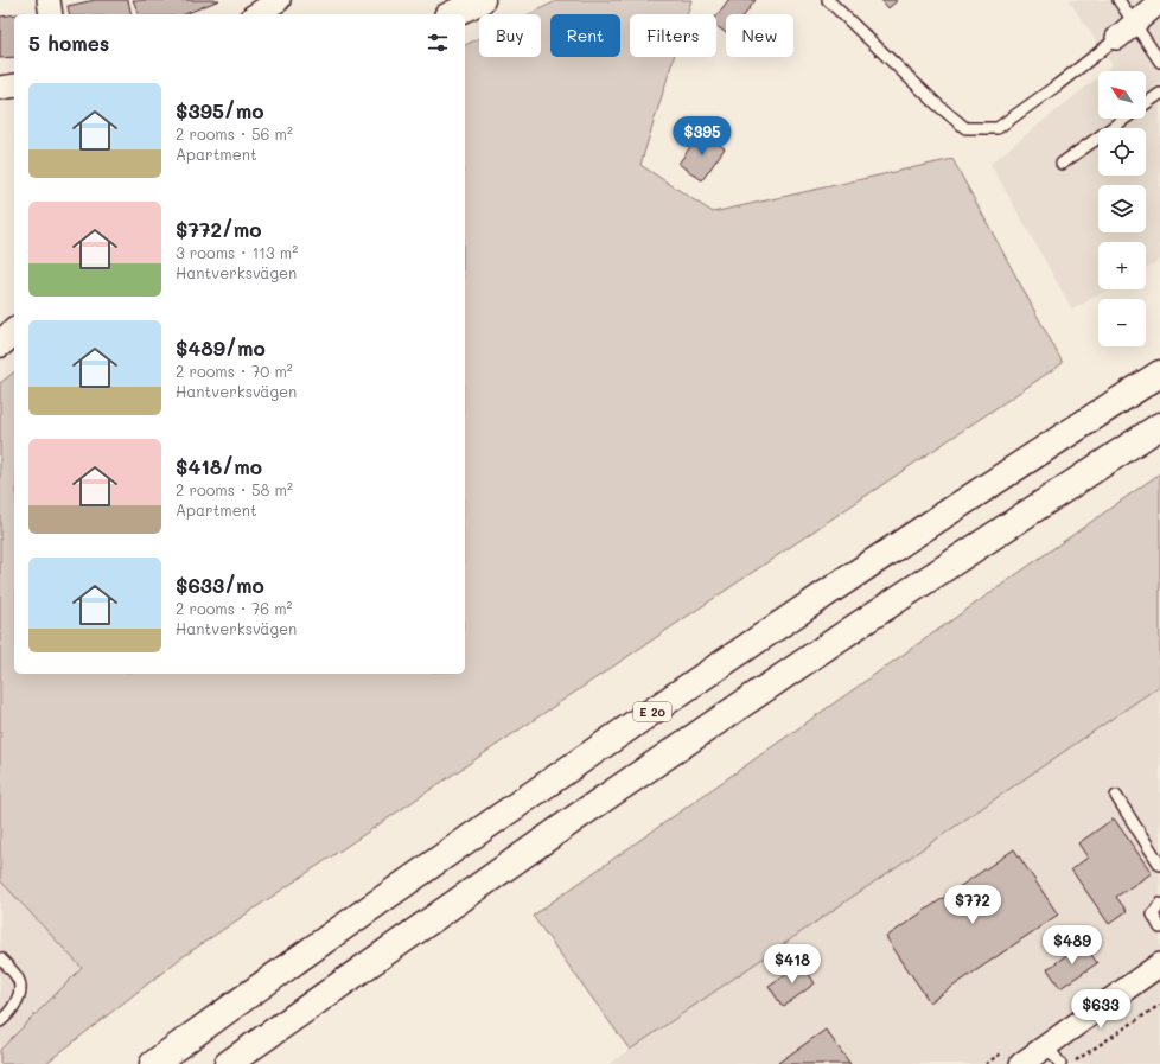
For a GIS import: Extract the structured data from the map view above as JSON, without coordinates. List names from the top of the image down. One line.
{"streets":{"main road":["E 20"]},"north":"top left","page":{"chip":["Buy","Rent","Filters","New"],"heading":"5 homes","map_buttons":["+","−"],"list":[{"name":"$395/mo","note":"2 rooms · 56 m² · Apartment"},{"name":"$772/mo","note":"3 rooms · 113 m² · Hantverksvägen"},{"name":"$489/mo","note":"2 rooms · 70 m² · Hantverksvägen"},{"name":"$418/mo","note":"2 rooms · 58 m² · Apartment"},{"name":"$633/mo","note":"2 rooms · 76 m² · Hantverksvägen"}],"price":["$395","$772","$489","$418","$633"]}}
